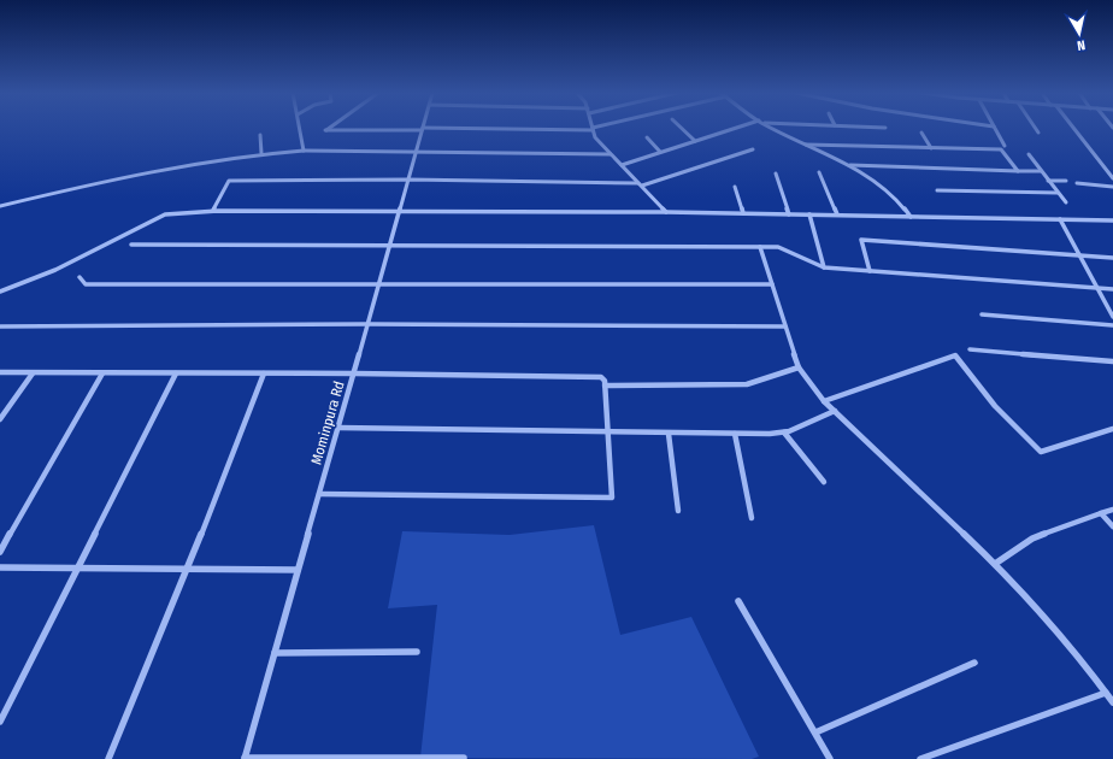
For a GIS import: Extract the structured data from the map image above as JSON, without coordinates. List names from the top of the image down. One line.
{"streets":{"street":["Mominpura Rd"]},"north":"bottom"}
